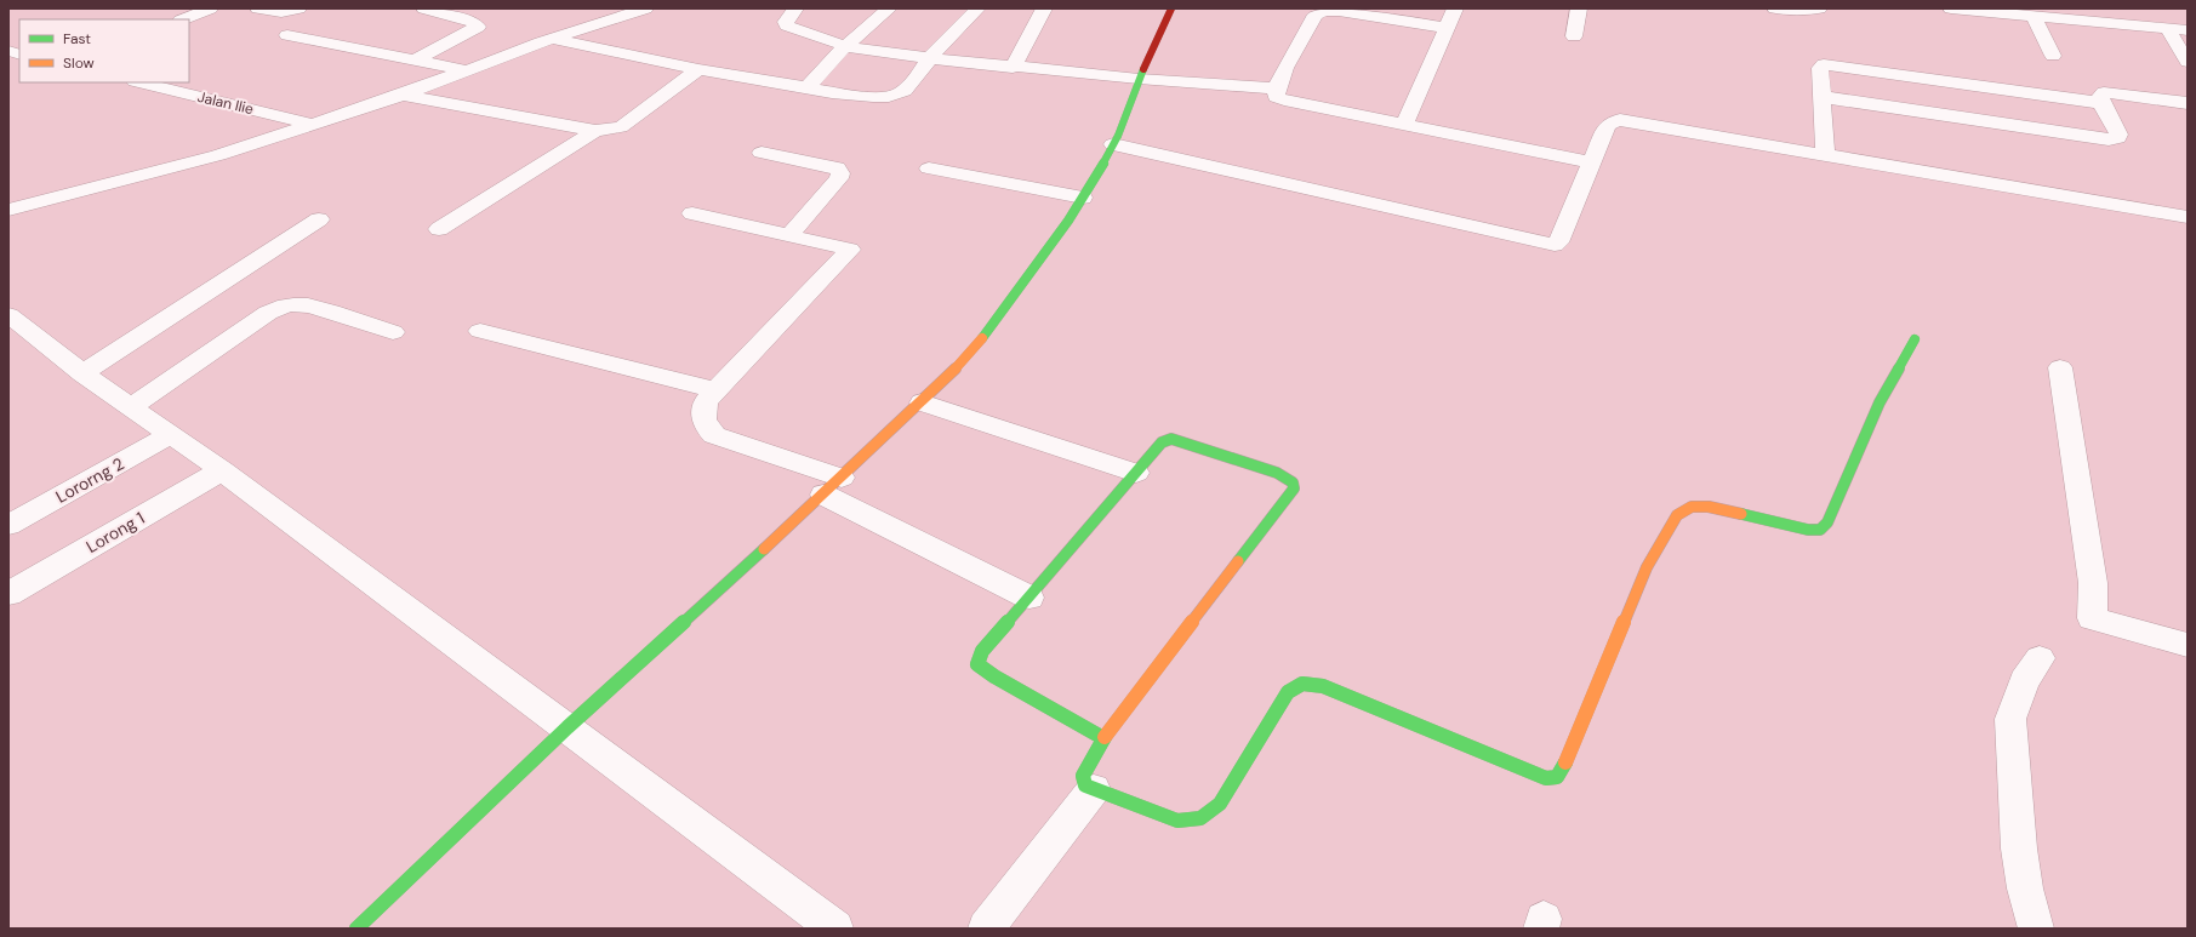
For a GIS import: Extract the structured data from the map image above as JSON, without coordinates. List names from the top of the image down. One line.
{"streets":{"street":["Jalan Ilie","Lororng 2","Lorong 1"]},"legend":["Fast","Slow"]}
